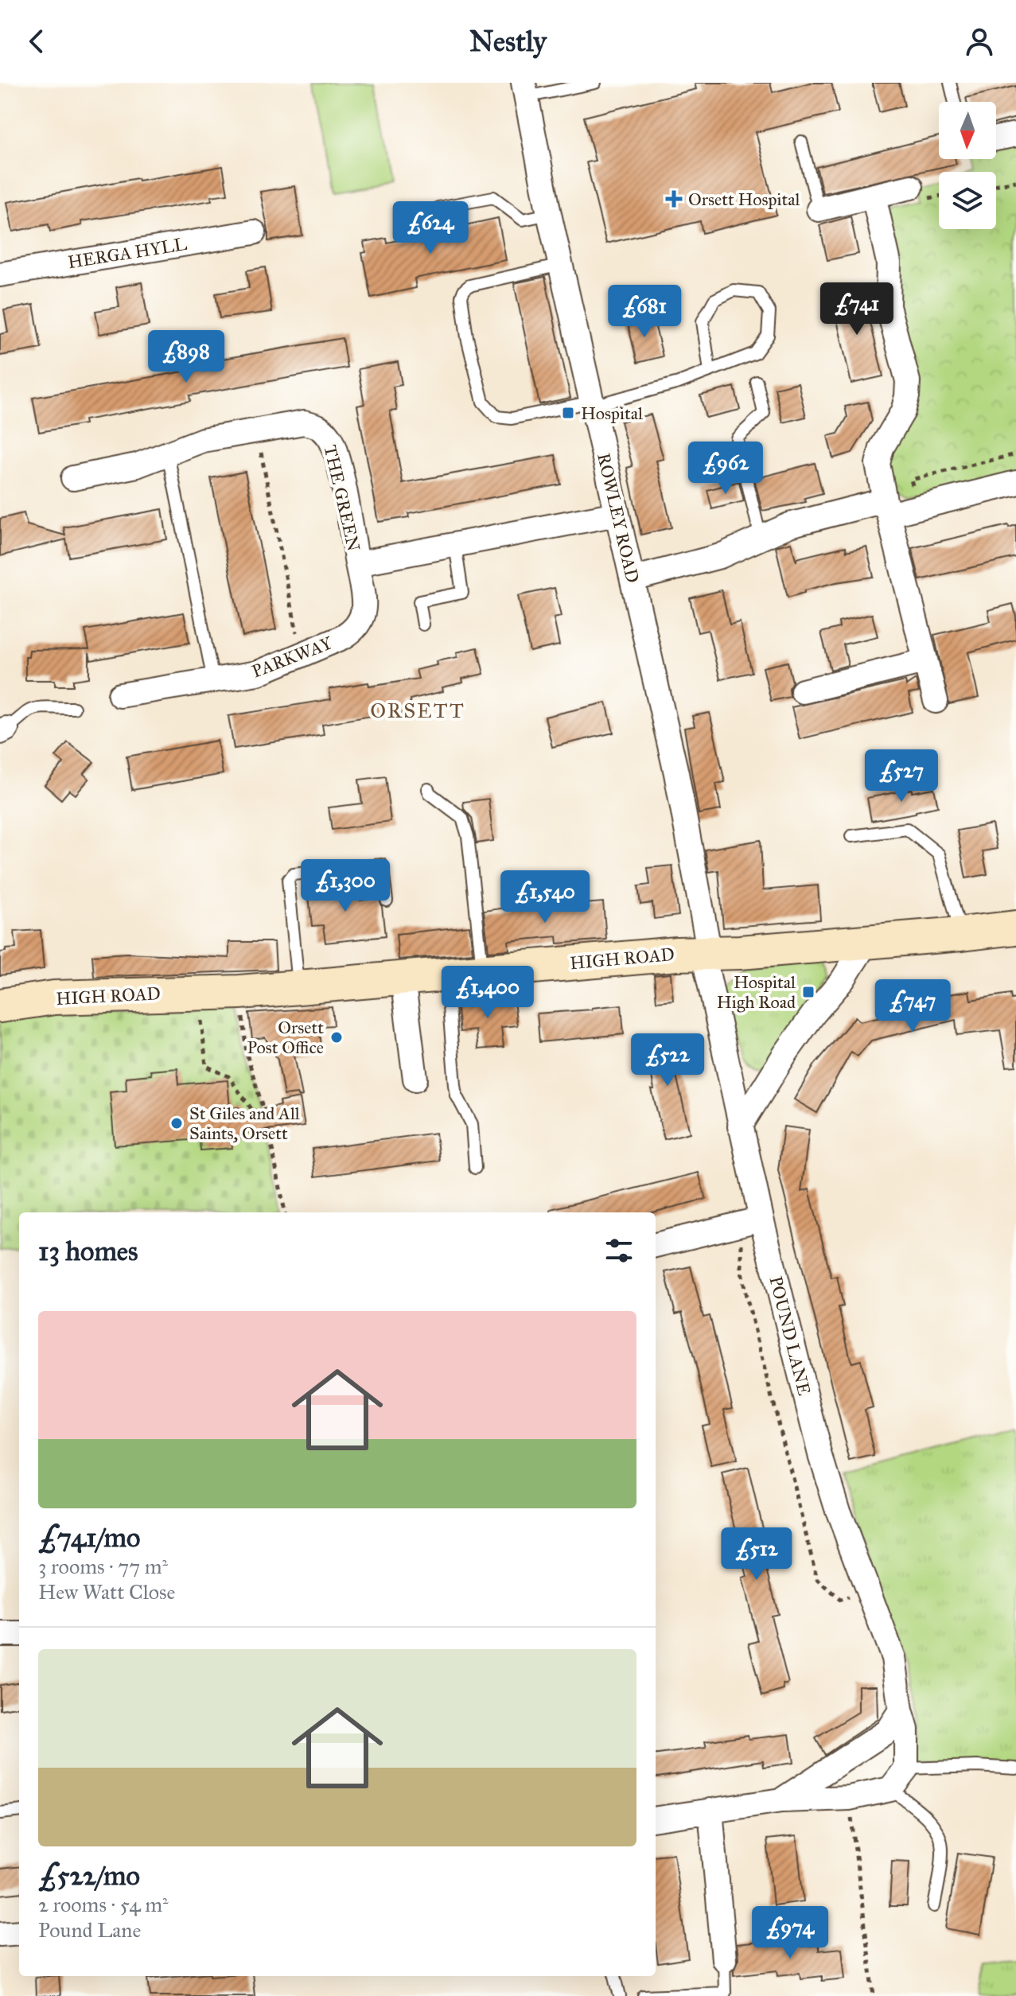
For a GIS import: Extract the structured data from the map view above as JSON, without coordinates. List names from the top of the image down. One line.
{"streets":{"main road":["HIGH ROAD"],"street":["HERGA HYLL","THE GREEN","ROWLEY ROAD","PARKWAY","POUND LANE"]},"crossings":[["THE GREEN","ROWLEY ROAD"],["THE GREEN","PARKWAY"],["ROWLEY ROAD","HIGH ROAD"],["ROWLEY ROAD","POUND LANE"],["HIGH ROAD","POUND LANE"]],"districts":["ORSETT"],"places":{"health":["Orsett Hospital"],"transit":["Hospital","Hospital High Road"],"other":["Orsett Post Office","St Giles and All Saints, Orsett"]},"north":"bottom","page":{"header":"Nestly","price":["£624","£741","£681","£898","£962","£527","£1,300","£1,540","£1,400","£747","£522","£512","£974"],"heading":"13 homes","list":[{"name":"£741/mo","note":"3 rooms · 77 m² · Hew Watt Close"},{"name":"£522/mo","note":"2 rooms · 54 m² · Pound Lane"}]}}
